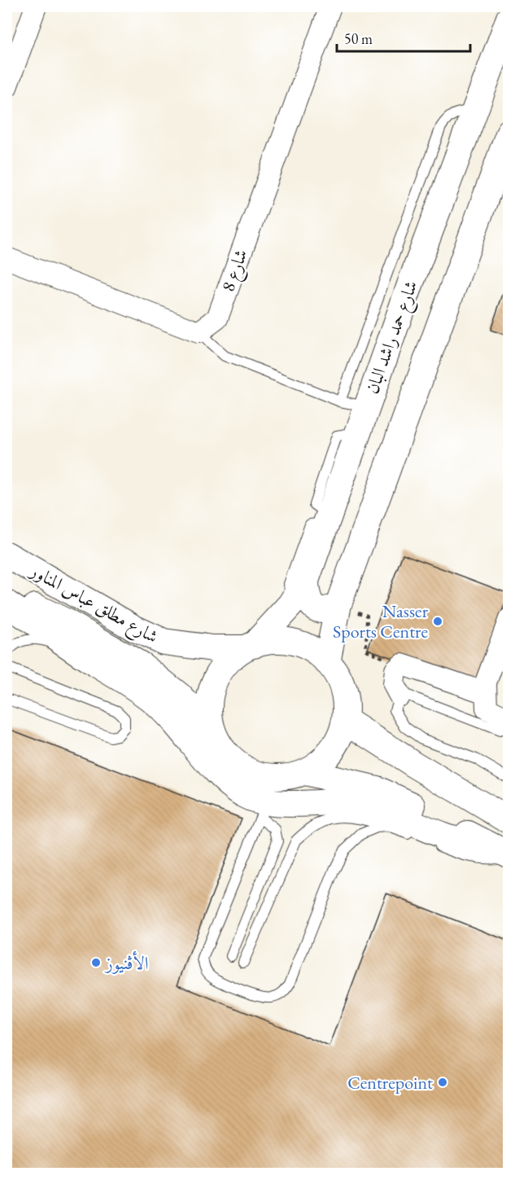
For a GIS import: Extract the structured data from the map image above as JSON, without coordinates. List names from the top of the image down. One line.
{"streets":{"street":["شارع 8","شارع حمد راشد البان","شارع مطلق عباس المناور"]},"crossings":[["شارع حمد راشد البان","شارع مطلق عباس المناور"]],"places":["Nasser Sports Centre","الأڤنيوز","Centrepoint"],"scale_bar":"50 m"}
